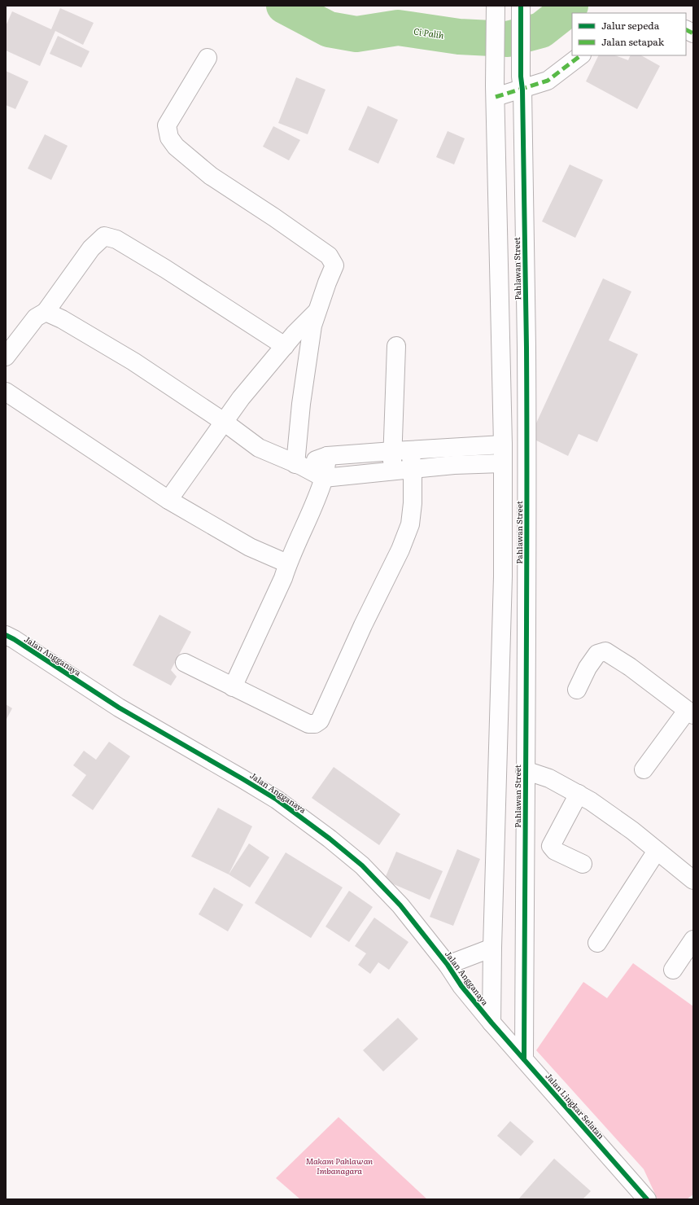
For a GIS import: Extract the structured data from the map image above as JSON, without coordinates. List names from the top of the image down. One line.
{"streets":{"street":["Pahlawan Street","Jalan Angganaya","Jalan Lingkar Selatan"]},"crossings":[["Pahlawan Street","Jalan Angganaya"],["Pahlawan Street","Jalan Lingkar Selatan"],["Jalan Angganaya","Jalan Lingkar Selatan"]],"water":["Ci Palih"],"parks":["Makam Pahlawan Imbanagara"],"legend":["Jalur sepeda","Jalan setapak"]}
